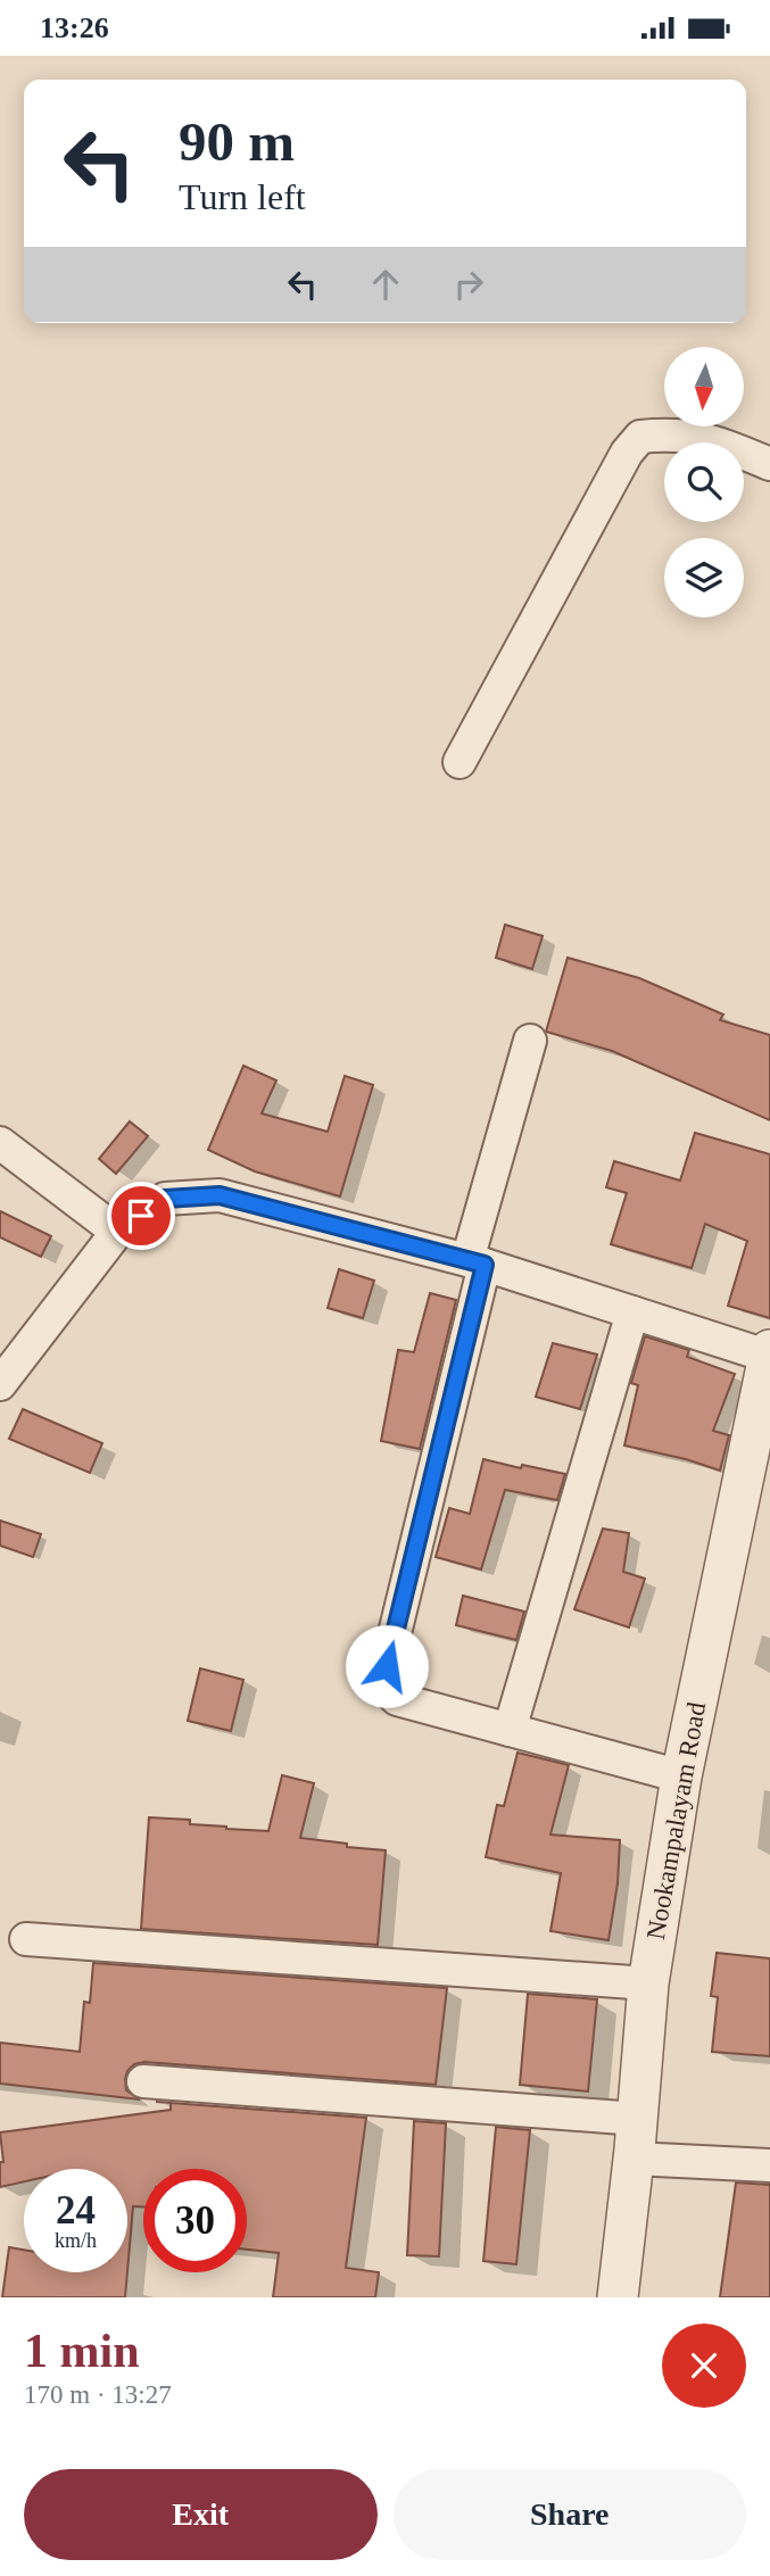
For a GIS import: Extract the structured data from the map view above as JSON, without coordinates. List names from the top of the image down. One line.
{"streets":{"street":["Nookampalayam Road"]},"north":"bottom","page":{"status":"13:26","turn":["90 m","Turn left"],"speed":"24 km/h","limit":"30","heading":["1 min","170 m · 13:27"],"buttons":["Exit","Share"]}}
